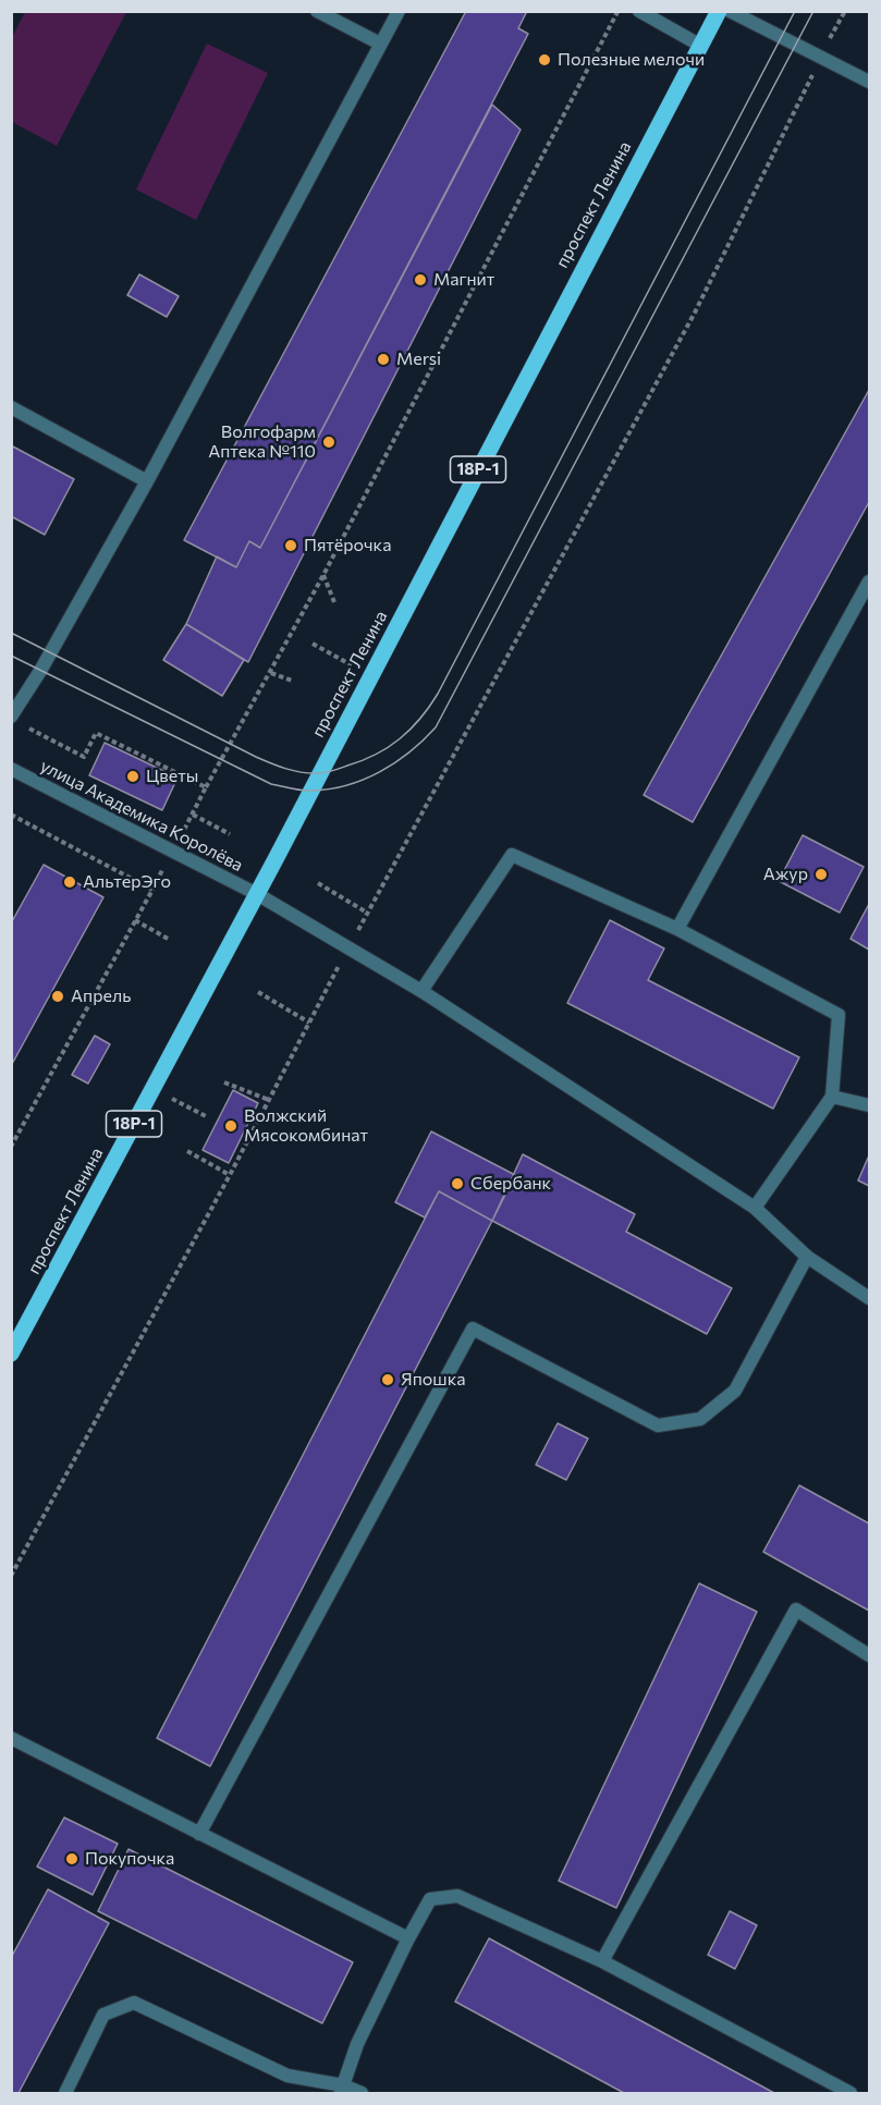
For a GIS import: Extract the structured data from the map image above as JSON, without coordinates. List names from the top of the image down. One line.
{"streets":{"main road":["проспект Ленина","18Р-1"],"street":["улица Академика Королёва"]},"crossings":[["проспект Ленина","улица Академика Королёва"]],"places":["Полезные мелочи","Магнит","Mersi","Волгофарм Аптека №110","Пятёрочка","Цветы","Ажур","АльтерЭго","Апрель","Волжский Мясокомбинат","Сбербанк","Япошка","Покупочка"]}
